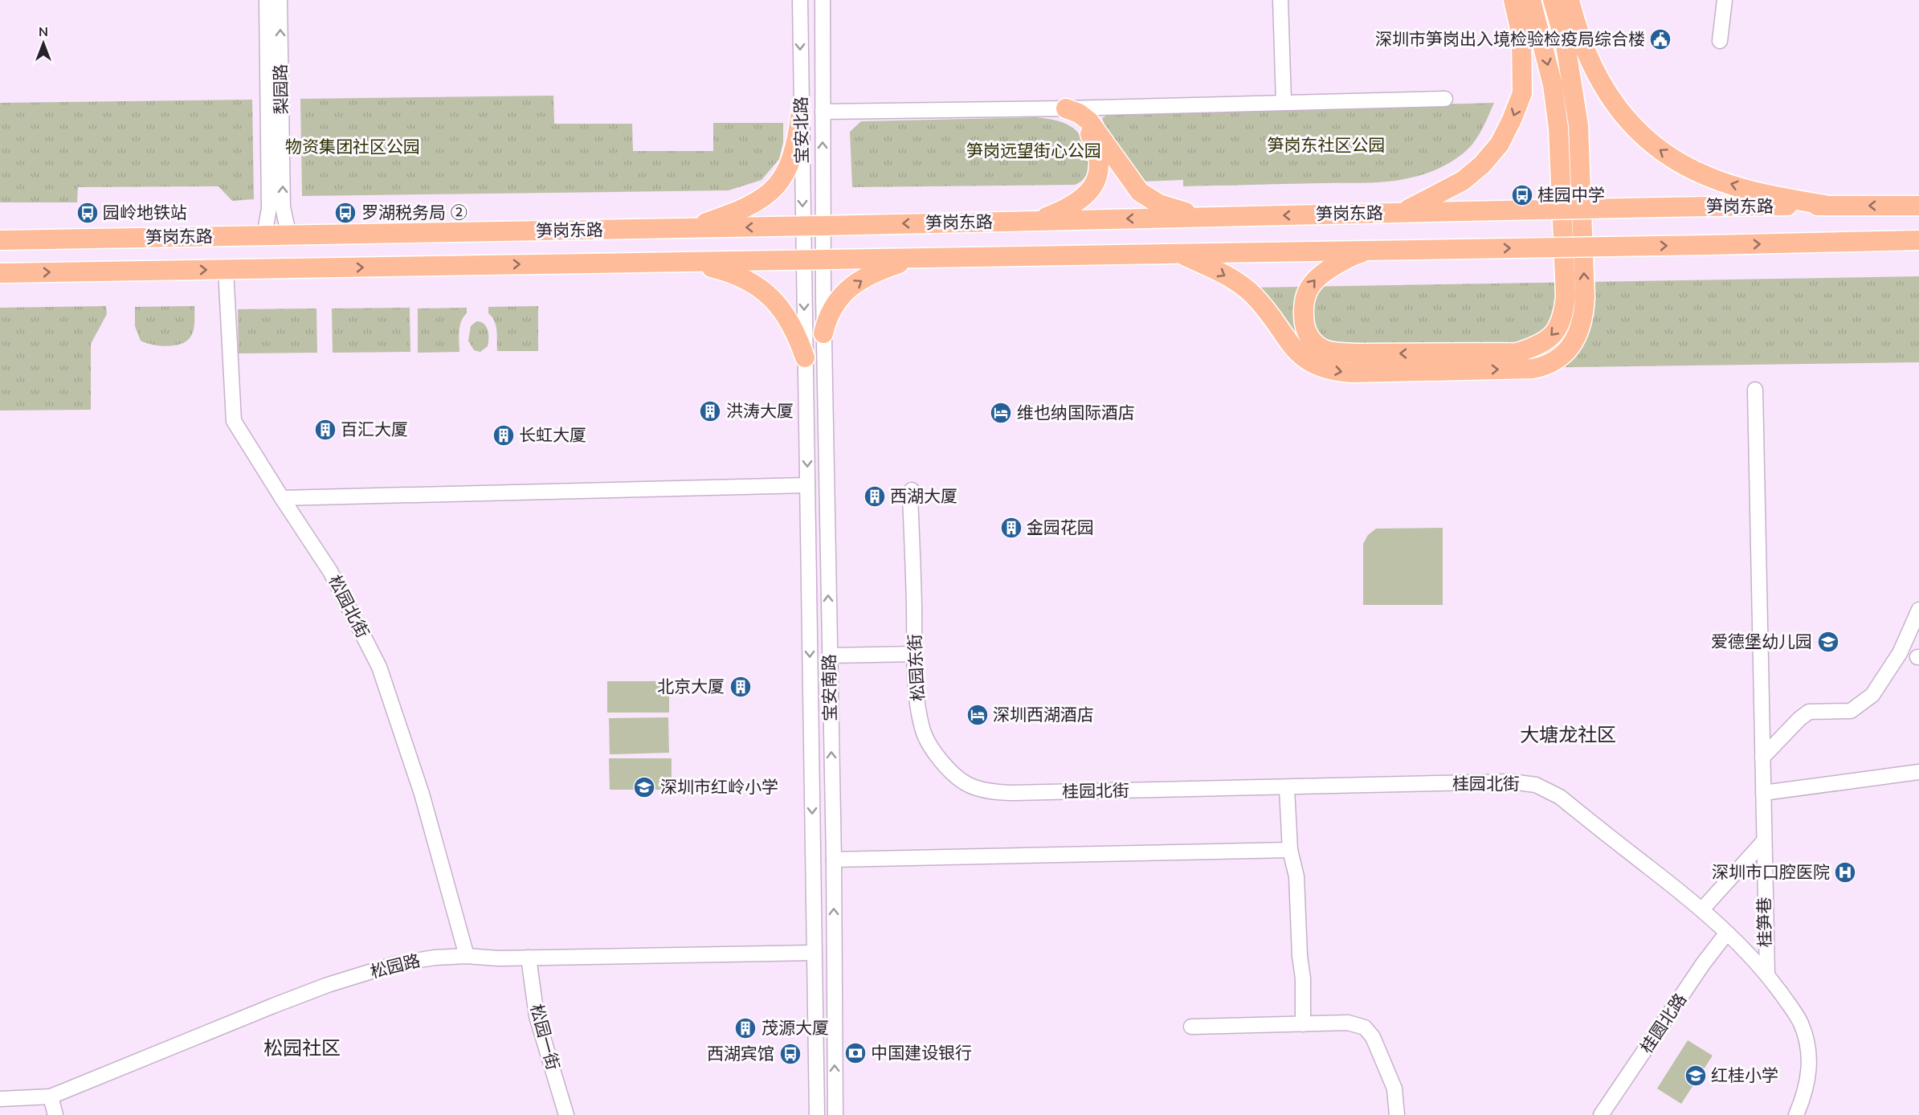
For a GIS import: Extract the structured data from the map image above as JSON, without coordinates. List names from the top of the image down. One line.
{"streets":{"main road":["笋岗东路"],"street":["梨园路","宝安北路","松园北街","松园东街","宝安南路","桂园北街","桂笋巷","松园路","桂圆北路","松园一街"]},"crossings":[["梨园路","笋岗东路"],["宝安北路","笋岗东路"],["宝安北路","宝安南路"],["笋岗东路","松园北街"],["笋岗东路","宝安南路"],["松园北街","松园路"],["松园东街","桂园北街"],["宝安南路","松园路"],["桂园北街","桂笋巷"],["桂园北街","桂圆北路"],["松园路","松园一街"]],"districts":["大塘龙社区","松园社区"],"parks":["笋岗东社区公园","物资集团社区公园","笋岗远望街心公园"],"places":{"public building":["深圳市笋岗出入境检验检疫局综合楼"],"bus stop":["桂园中学","园岭地铁站","罗湖税务局 ②","西湖宾馆"],"building":["洪涛大厦","百汇大厦","长虹大厦","西湖大厦","金园花园","北京大厦","茂源大厦"],"hotel":["维也纳国际酒店","深圳西湖酒店"],"school or university":["爱德堡幼儿园","深圳市红岭小学","红桂小学"],"hospital":["深圳市口腔医院"],"bank":["中国建设银行"]},"north":"top"}
